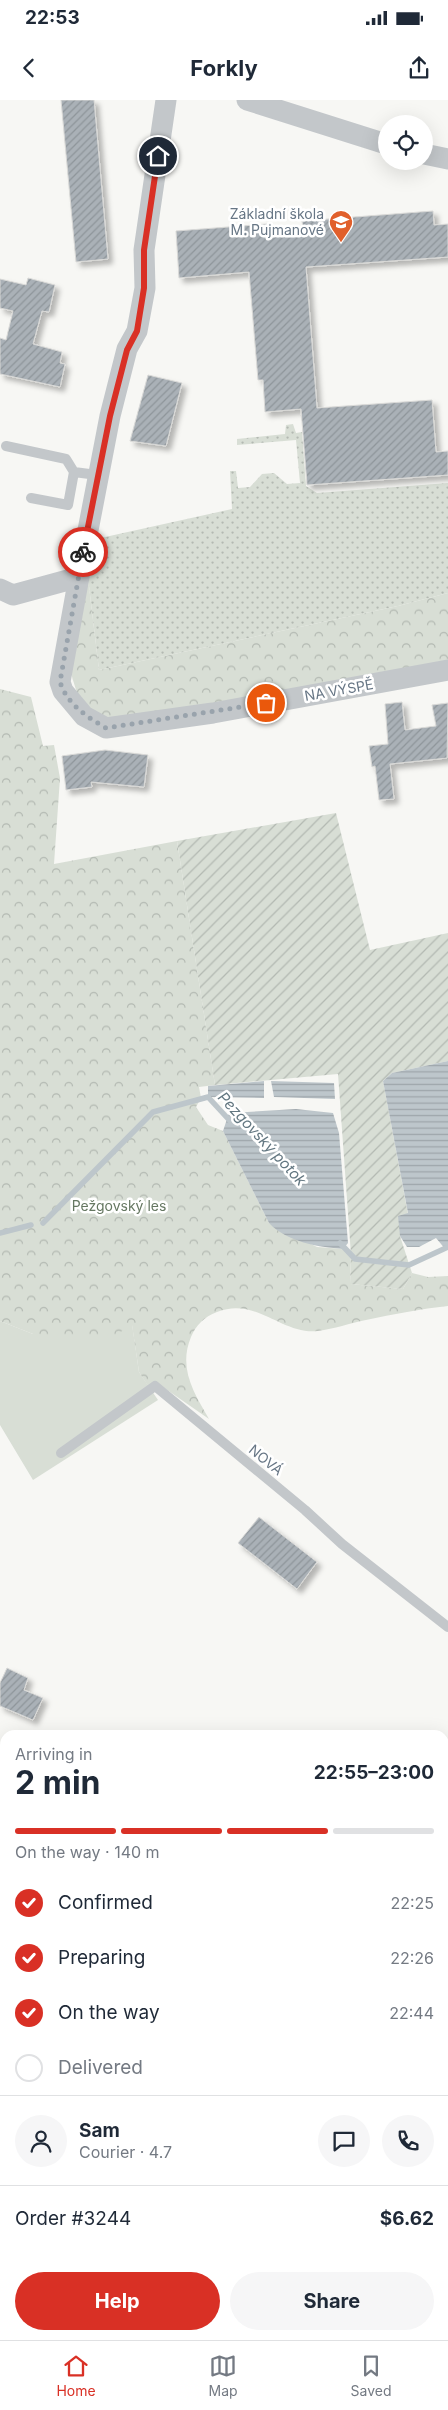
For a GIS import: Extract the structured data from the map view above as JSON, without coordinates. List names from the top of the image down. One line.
{"streets":{"street":["NA VÝSPĚ"],"lane":["NOVÁ"]},"water":["Pezgovský potok"],"parks":["Pežgovský les"],"places":{"school or university":["Základní škola M. Pujmanové"]},"page":{"status":"22:53","header":"Forkly","heading":["2 min","Arriving in","22:55–23:00"],"panel":["Sam","Courier · 4.7","Order #3244","$6.62"],"bar":"On the way · 140 m","list":[["Confirmed","22:25"],["Preparing","22:26"],["On the way","22:44"],"Delivered"],"buttons":["Help","Share"],"tabs":["Home","Map","Saved"]}}
